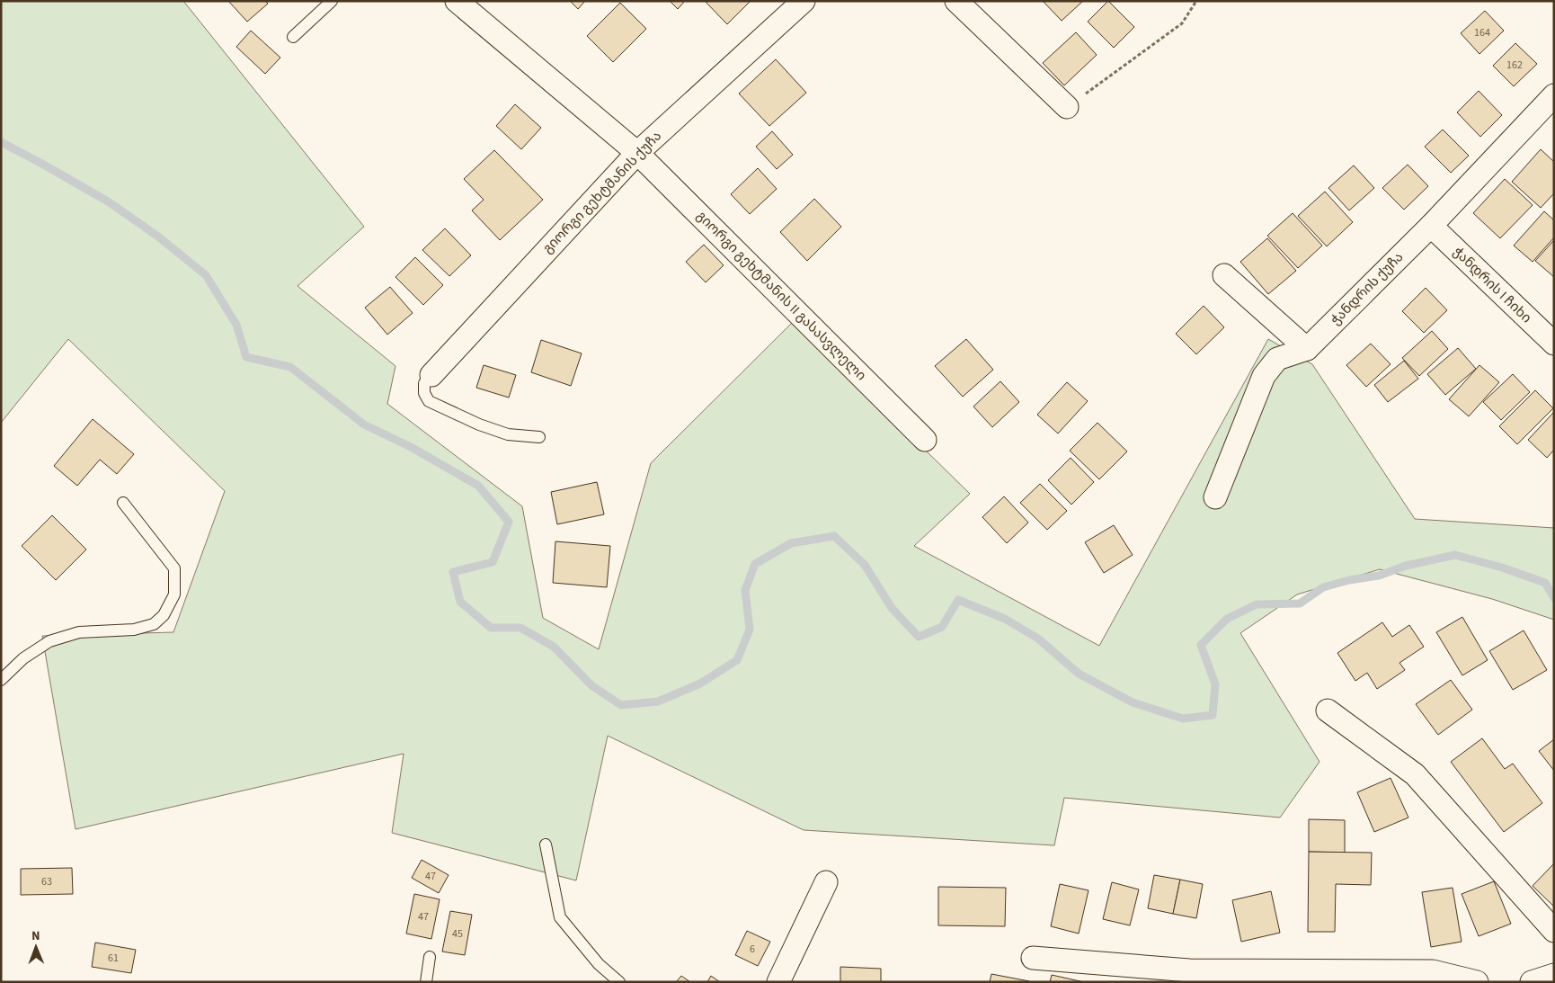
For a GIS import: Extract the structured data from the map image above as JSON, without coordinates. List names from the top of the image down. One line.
{"streets":{"street":["გიორგი გეხტმანის ქუჩა","ჭანდრის I ჩიხი","ჭანდრის ქუჩა","გიორგი გეხტმანის II გასასვლელი"]},"crossings":[["გიორგი გეხტმანის ქუჩა","გიორგი გეხტმანის II გასასვლელი"],["ჭანდრის I ჩიხი","ჭანდრის ქუჩა"]],"house_numbers":["164","162","47","63","47","45","6","61"],"north":"top"}
